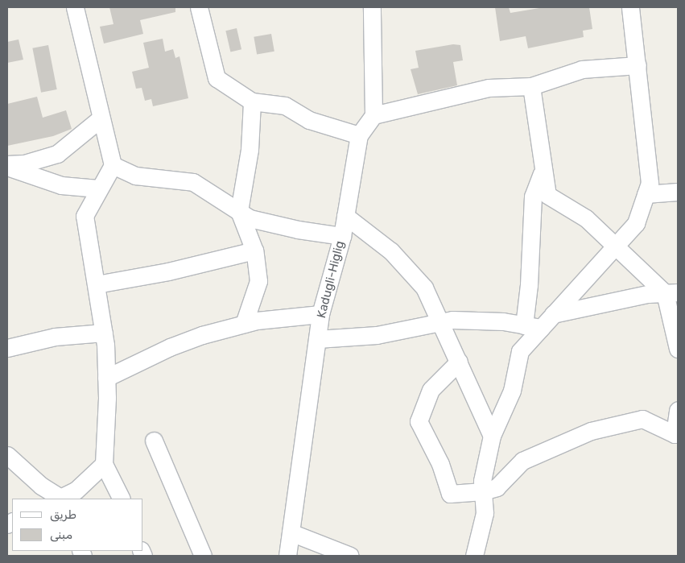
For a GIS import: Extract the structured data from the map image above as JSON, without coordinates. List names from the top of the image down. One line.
{"streets":{"street":["Kadugli-Higlig"]},"legend":["طريق","مبنى"]}
